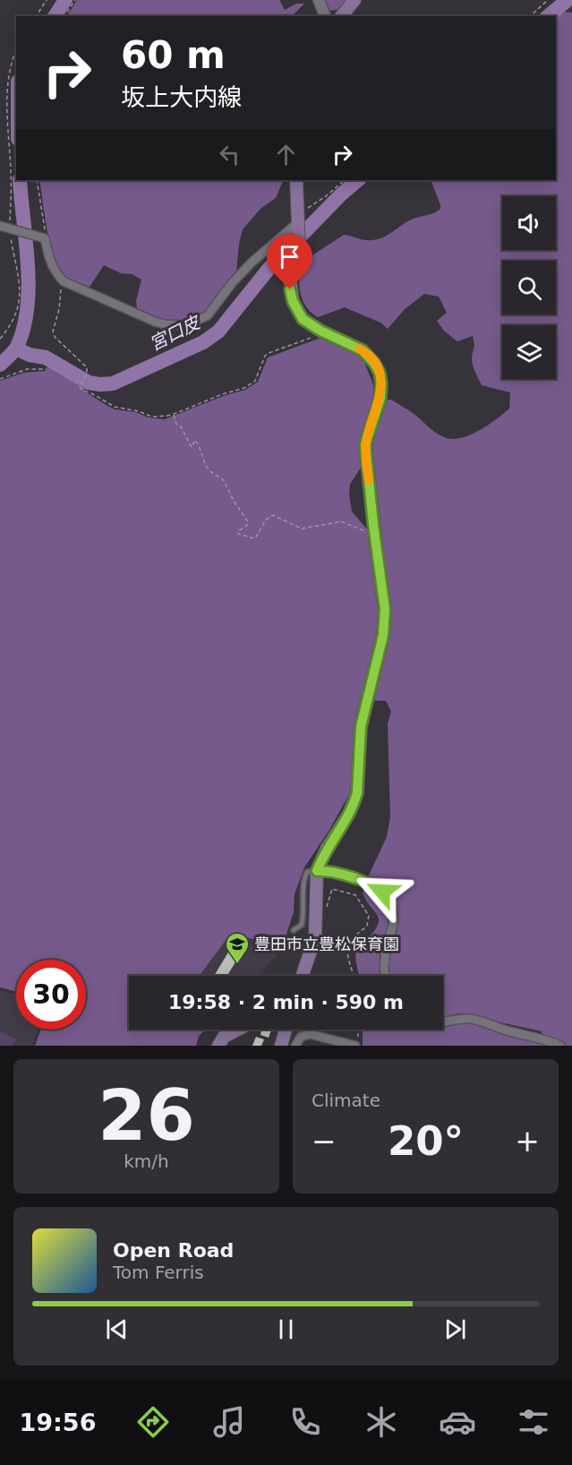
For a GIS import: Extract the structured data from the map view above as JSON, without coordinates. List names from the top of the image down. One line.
{"water":["宮口皮"],"places":{"school or university":["豊田市立豊松保育園"]},"page":{"turn":["60 m","坂上大内線"],"limit":"30","trip":"19:58 · 2 min · 590 m","tile":[["26","km/h"],"Climate"],"heat":["−","20°","+"],"song":["Open Road","Tom Ferris"],"tabs":"19:56"}}
